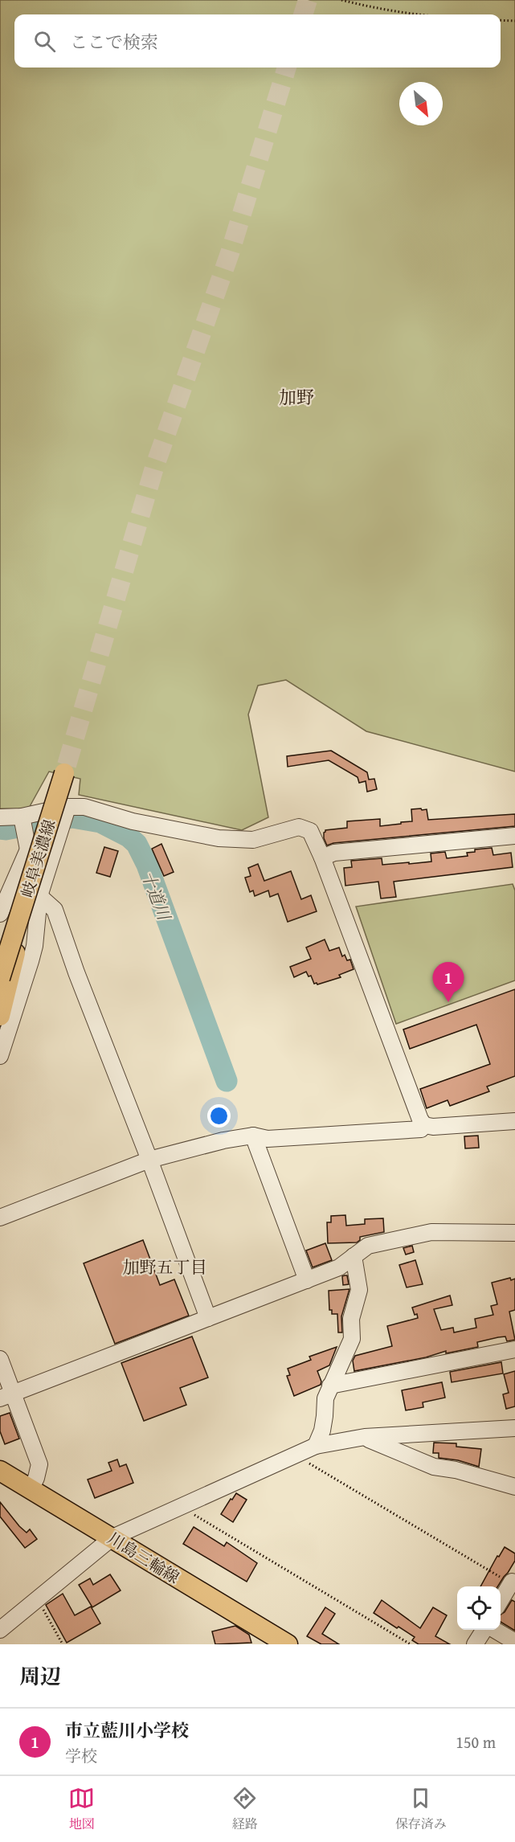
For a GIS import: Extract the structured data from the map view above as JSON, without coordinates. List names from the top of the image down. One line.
{"streets":{"main road":["岐阜美濃線","川島三輪線"]},"districts":["加野","加野五丁目"],"water":["十道川"],"north":"bottom right","page":{"search":"ここで検索","pins":"1","heading":"周辺","list":[{"mark":"1","name":"市立藍川小学校","note":"学校","value":"150 m"}],"nav":["地図","経路","保存済み"]}}
